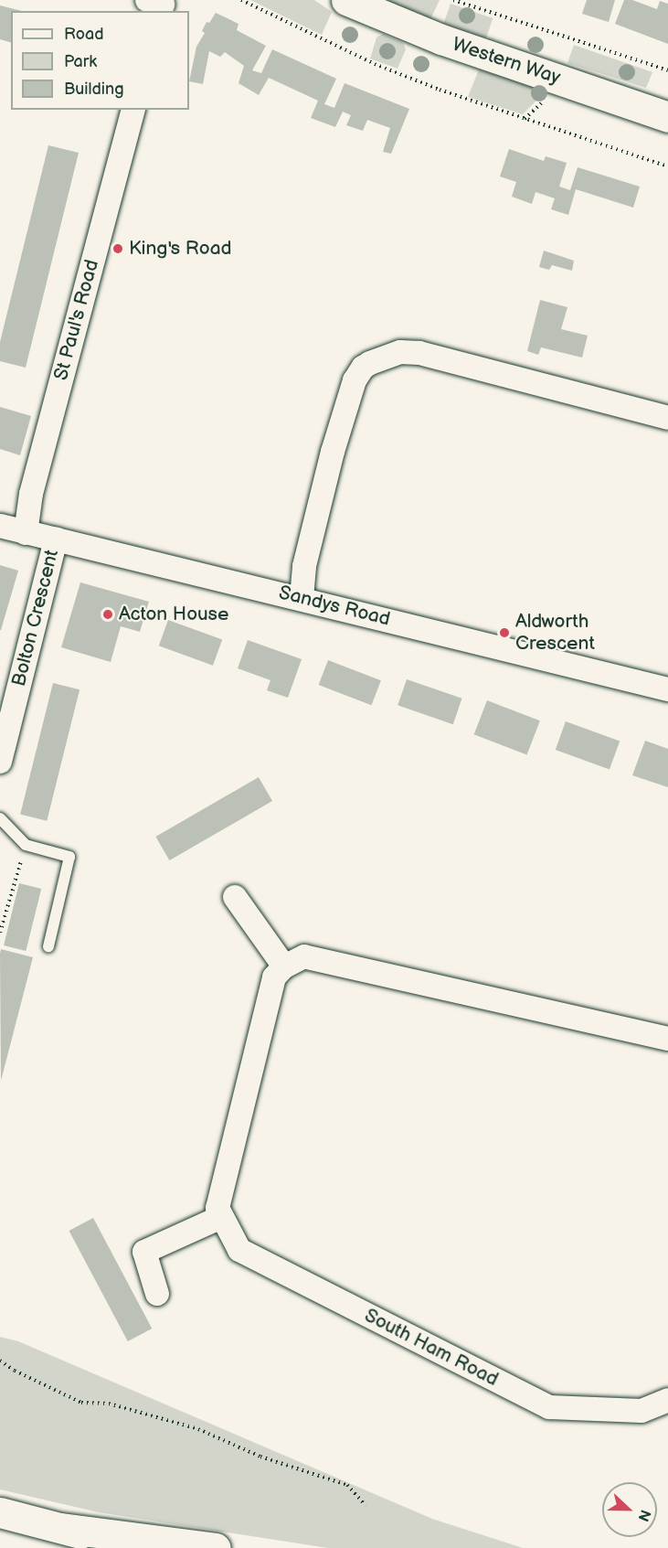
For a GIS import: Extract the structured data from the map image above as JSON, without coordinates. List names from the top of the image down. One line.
{"streets":{"street":["Western Way","St Paul's Road","Sandys Road","Bolton Crescent","South Ham Road"]},"crossings":[["St Paul's Road","Sandys Road"],["Sandys Road","Bolton Crescent"]],"places":["King's Road","Acton House","Aldworth Crescent"],"legend":["Road","Park","Building"],"north":"right"}
